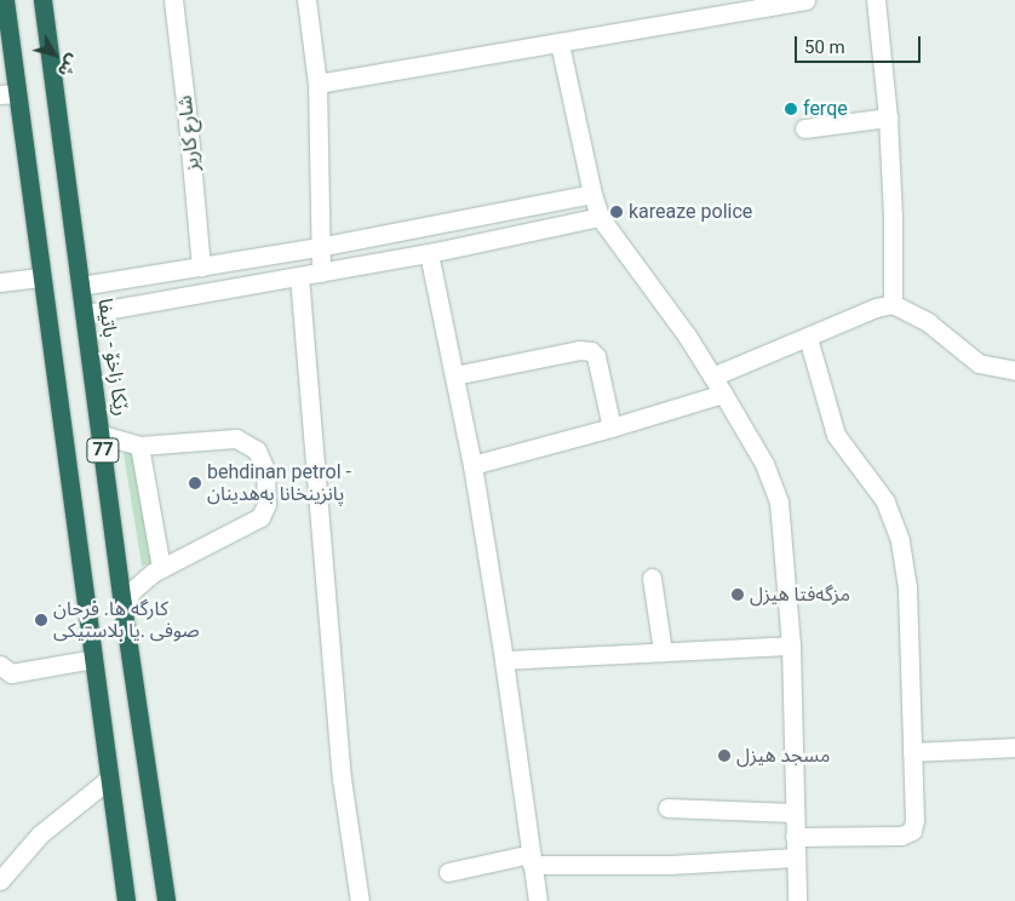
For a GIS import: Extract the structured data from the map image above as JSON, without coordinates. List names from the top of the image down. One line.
{"streets":{"highway":["رێکا زاخۆ - باتیفا","77"],"street":["شارع كاريز"]},"places":["ferqe","kareaze police","behdinan petrol - پانزینخانا بەهدینان","مزگەفتا هیزل","کارگه ها. فرحان صوفی .یا بلاستیکی","مسجد هيزل"],"scale_bar":"50 m","north":"bottom right"}
